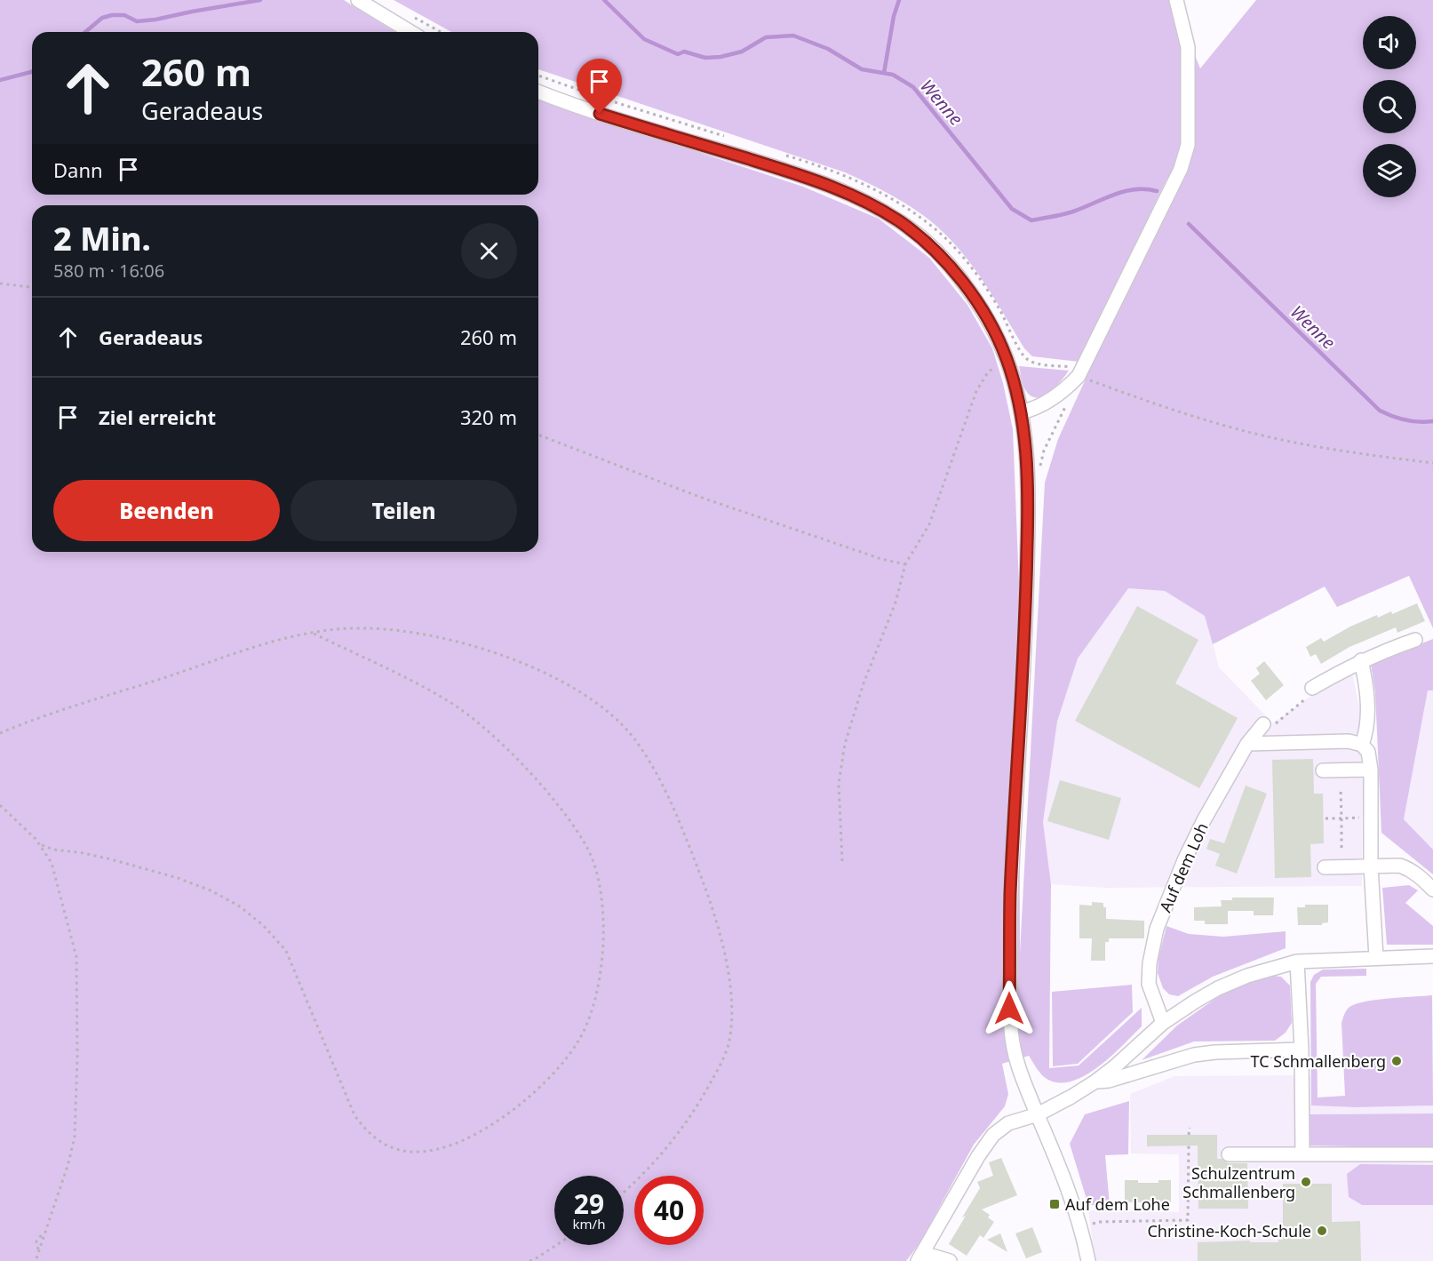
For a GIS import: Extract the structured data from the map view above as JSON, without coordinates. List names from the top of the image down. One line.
{"streets":{"street":["Auf dem Loh"]},"water":["Wenne"],"places":{"other":["TC Schmallenberg","Schulzentrum Schmallenberg","Christine-Koch-Schule"],"transit":["Auf dem Lohe"]},"page":{"turn":["260 m","Geradeaus"],"then":"Dann","heading":["2 Min.","580 m · 16:06"],"list":[{"name":"Geradeaus","value":"260 m"},{"name":"Ziel erreicht","value":"320 m"}],"buttons":["Beenden","Teilen"],"speed":"29 km/h","limit":"40"}}
